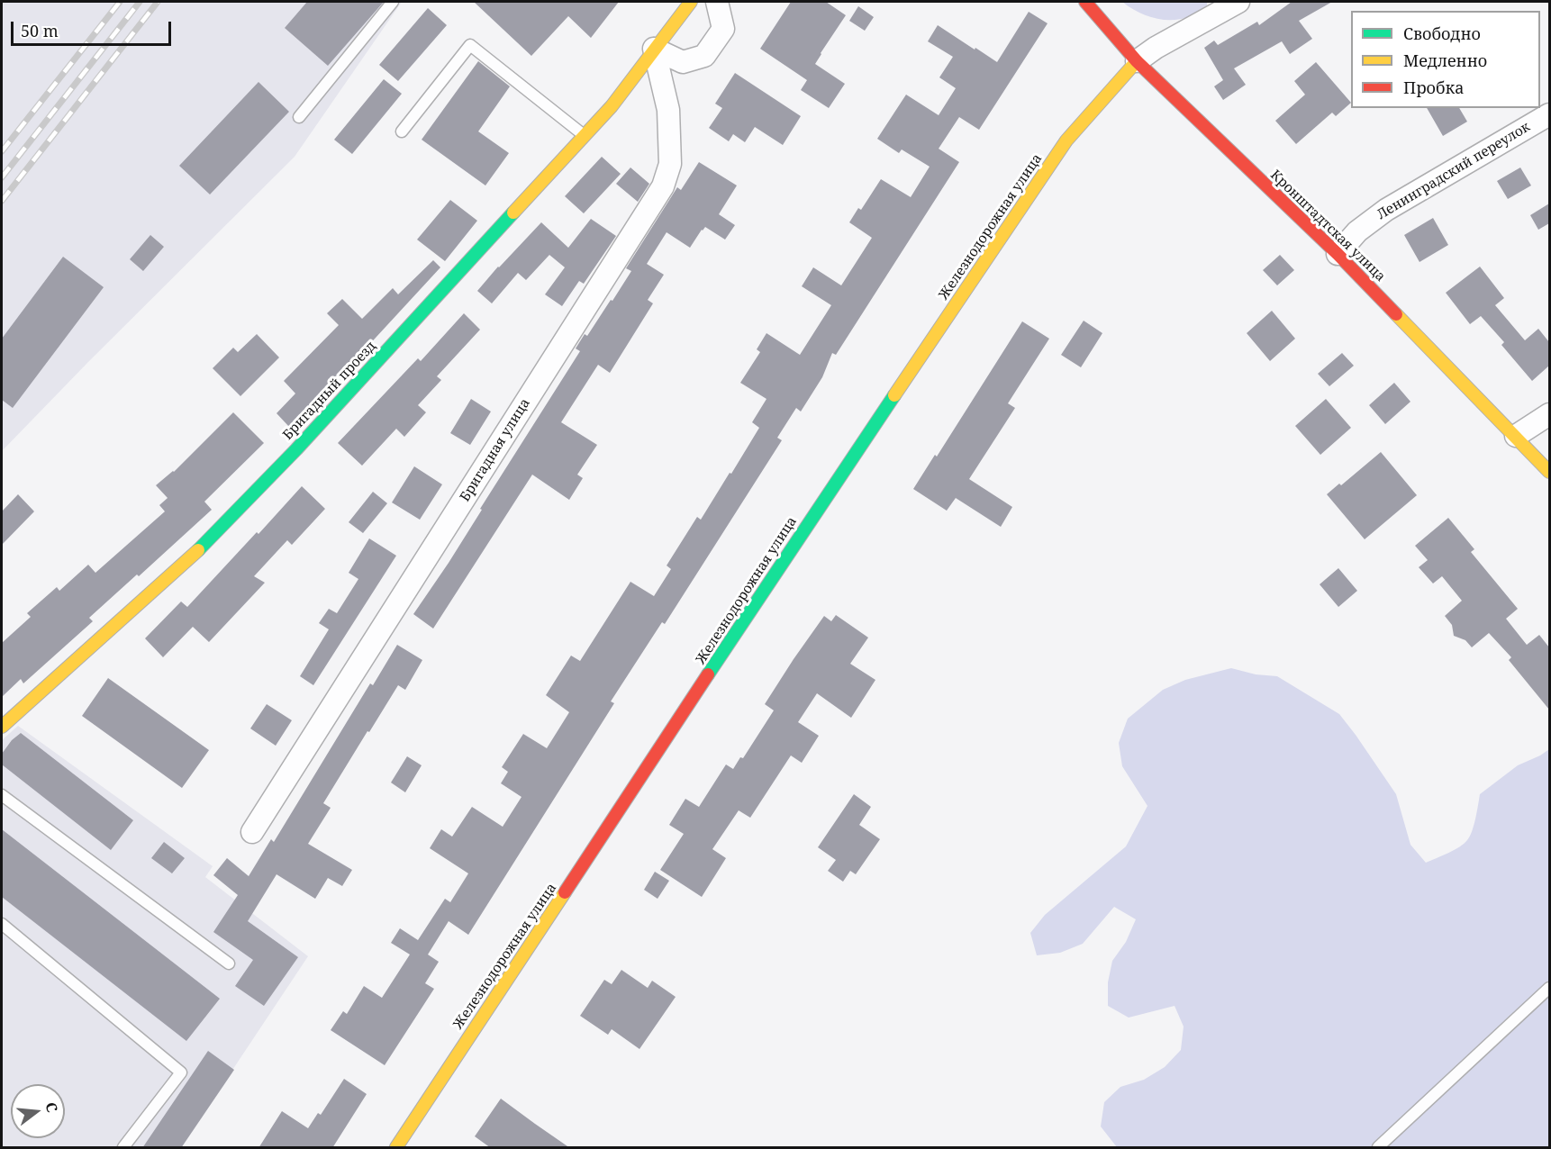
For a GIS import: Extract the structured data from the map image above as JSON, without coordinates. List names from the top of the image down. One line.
{"streets":{"street":["Ленинградский переулок","Кронштадтская улица","Железнодорожная улица","Бригадный проезд","Бригадная улица"]},"crossings":[["Ленинградский переулок","Кронштадтская улица"],["Кронштадтская улица","Железнодорожная улица"],["Бригадный проезд","Бригадная улица"]],"legend":["Свободно","Медленно","Пробка"],"scale_bar":"50 m","north":"right"}
